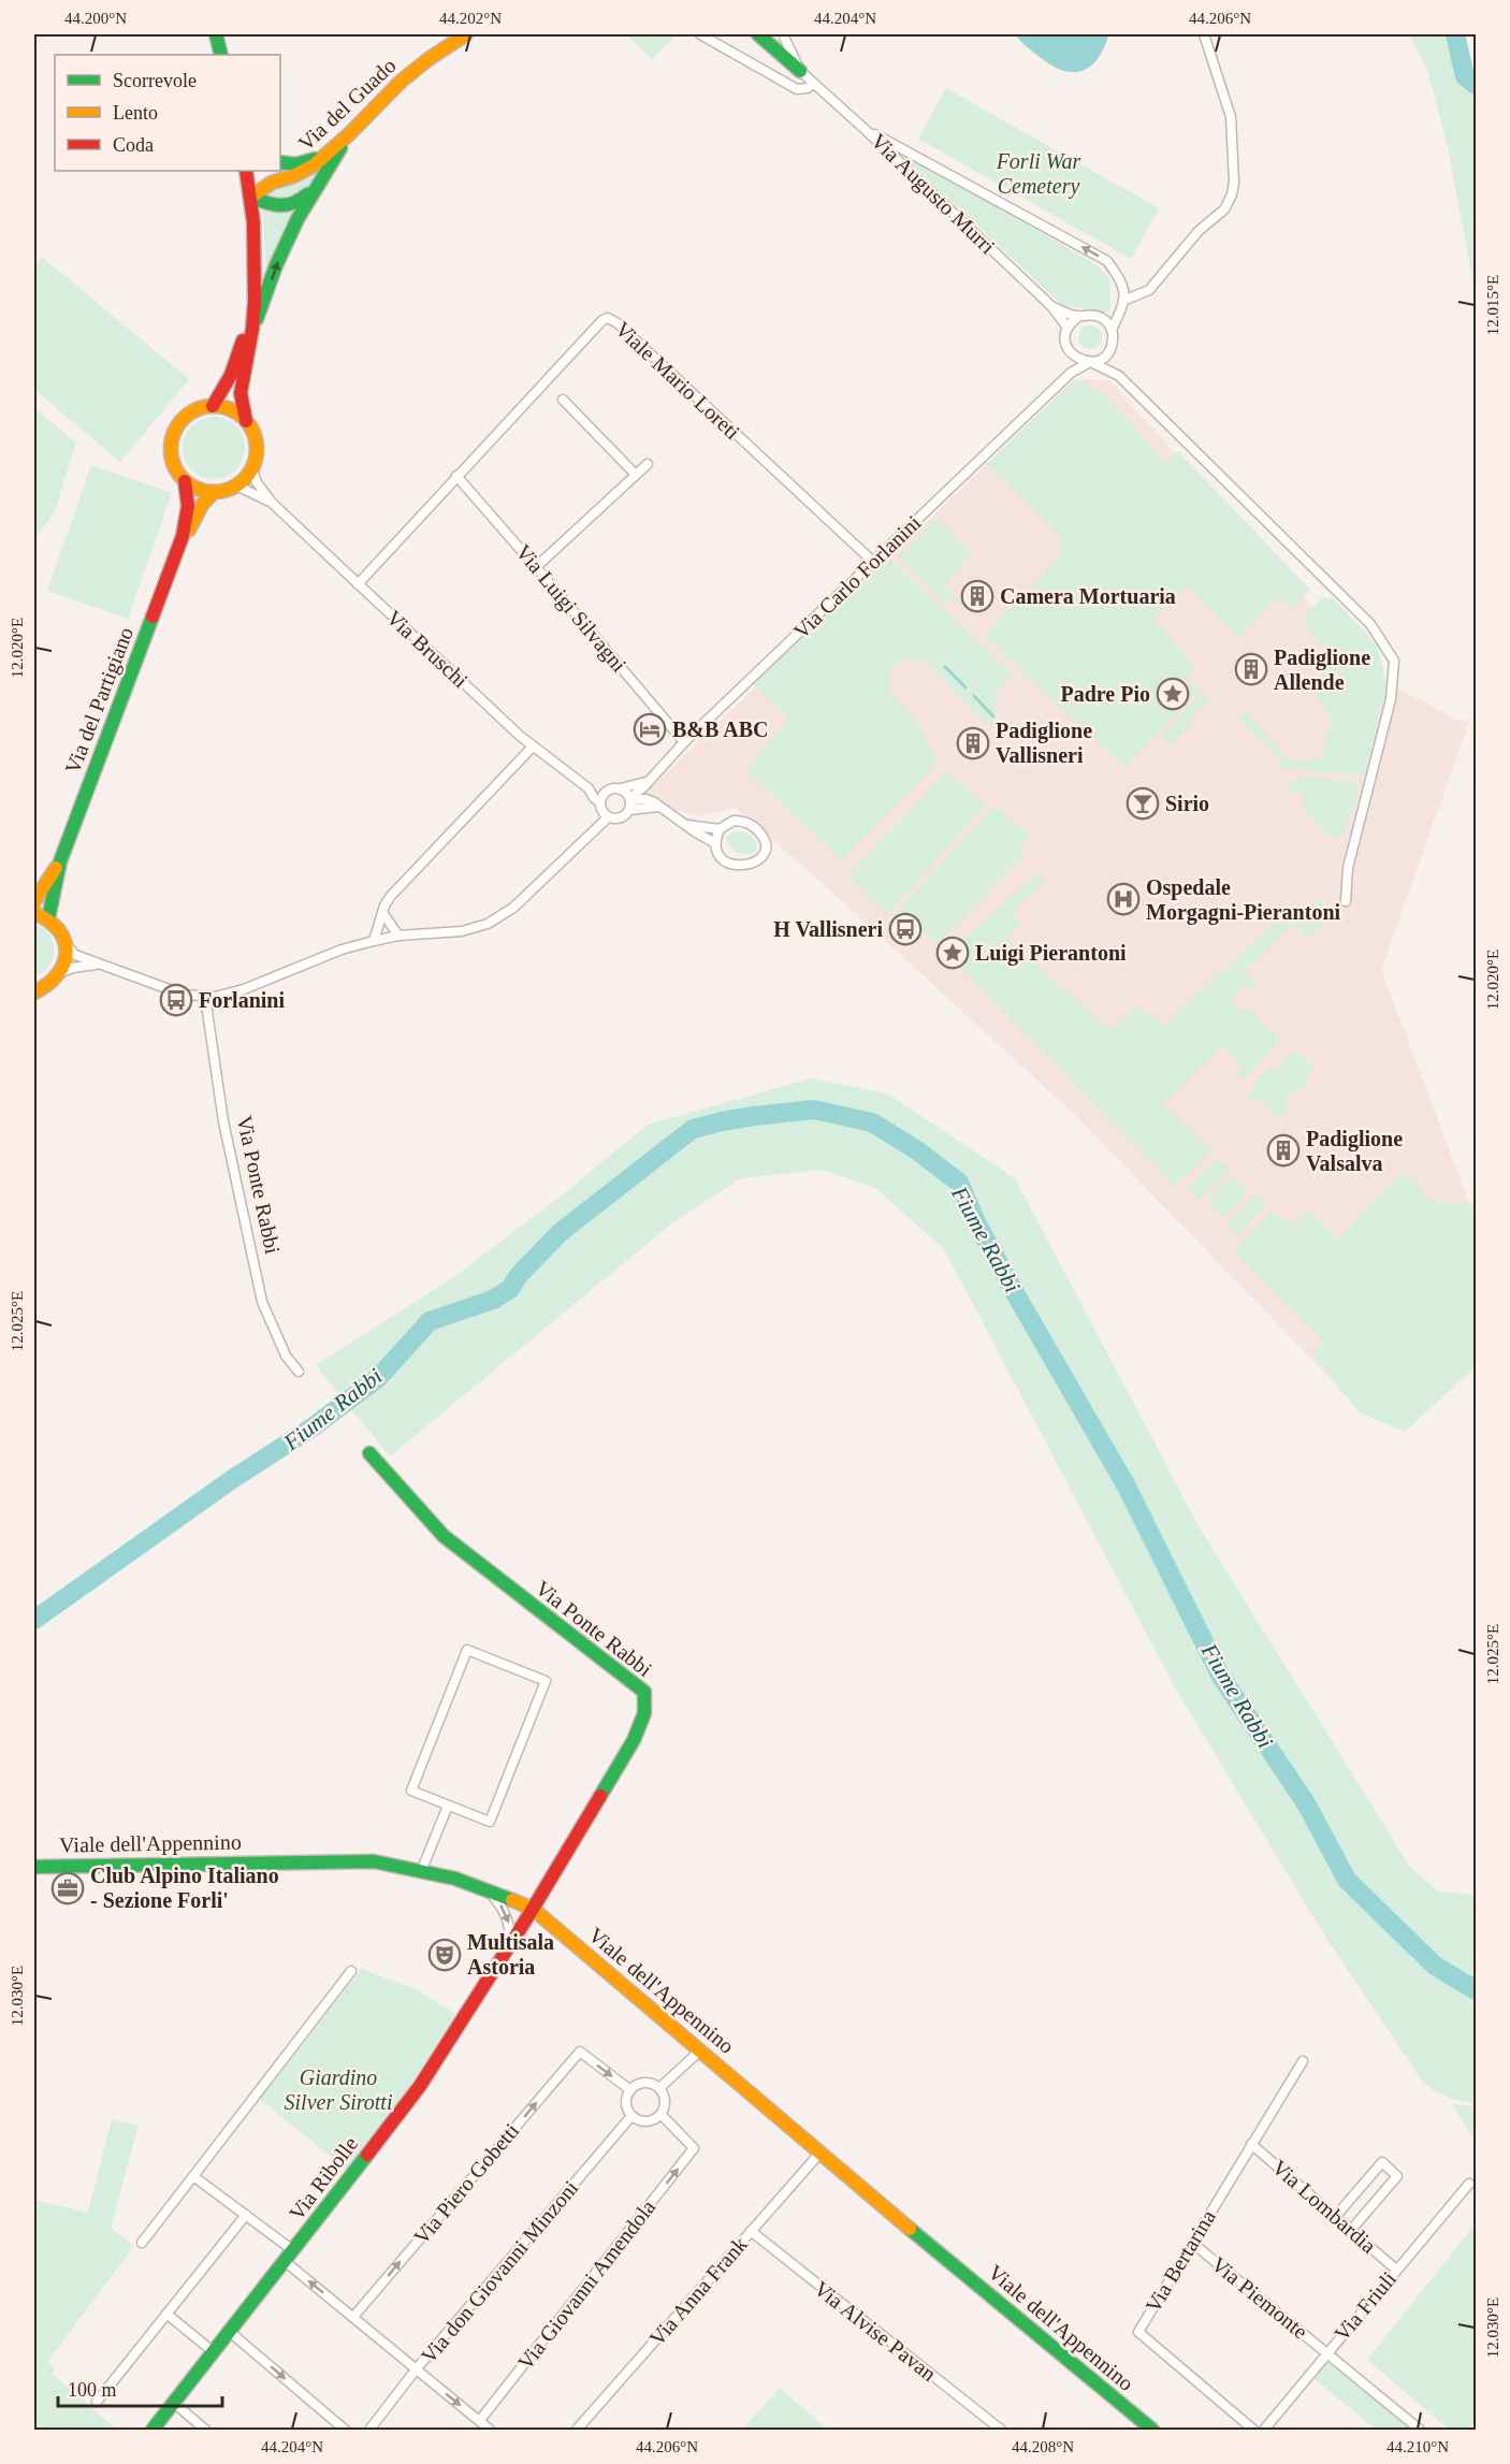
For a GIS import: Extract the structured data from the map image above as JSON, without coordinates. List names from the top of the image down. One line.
{"streets":{"main road":["Via del Guado","Via del Partigiano","Via Ponte Rabbi","Viale dell'Appennino","Via Ribolle"],"street":["Via Augusto Murri","Viale Mario Loreti","Via Carlo Forlanini","Via Luigi Silvagni","Via Bruschi","Via Piero Gobetti","Via Lombardia","Via Bertarina","Via don Giovanni Minzoni","Via Giovanni Amendola","Via Anna Frank","Via Piemonte","Via Friuli","Via Alvise Pavan"]},"crossings":[["Viale Mario Loreti","Via Carlo Forlanini"],["Viale Mario Loreti","Via Luigi Silvagni"],["Viale Mario Loreti","Via Bruschi"],["Via Carlo Forlanini","Via Luigi Silvagni"],["Via Carlo Forlanini","Via Bruschi"],["Via Bruschi","Via del Partigiano"],["Via Ponte Rabbi","Viale dell'Appennino"],["Via Ponte Rabbi","Via Ribolle"],["Viale dell'Appennino","Via Ribolle"],["Viale dell'Appennino","Via Anna Frank"],["Via Piero Gobetti","Via don Giovanni Minzoni"],["Via Piero Gobetti","Via Giovanni Amendola"],["Via Lombardia","Via Bertarina"],["Via Lombardia","Via Friuli"],["Via Bertarina","Via Piemonte"],["Via don Giovanni Minzoni","Via Giovanni Amendola"],["Via Anna Frank","Via Alvise Pavan"],["Via Piemonte","Via Friuli"]],"one_way":["Via Piero Gobetti","Via Giovanni Amendola"],"water":["Fiume Rabbi"],"parks":["Forli War Cemetery","Giardino Silver Sirotti"],"places":{"building":["Camera Mortuaria","Padiglione Allende","Padiglione Vallisneri","Padiglione Valsalva"],"place":["Padre Pio","Luigi Pierantoni"],"hotel":["B&B ABC"],"bar":["Sirio"],"hospital":["Ospedale Morgagni-Pierantoni"],"bus stop":["H Vallisneri","Forlanini"],"office":["Club Alpino Italiano - Sezione Forli'"],"theatre":["Multisala Astoria"]},"legend":["Scorrevole","Lento","Coda"],"scale_bar":"100 m","coordinates":["44.200°N","44.202°N","44.204°N","44.206°N","12.015°E","12.020°E","12.025°E","12.030°E","44.208°N","44.210°N"]}
